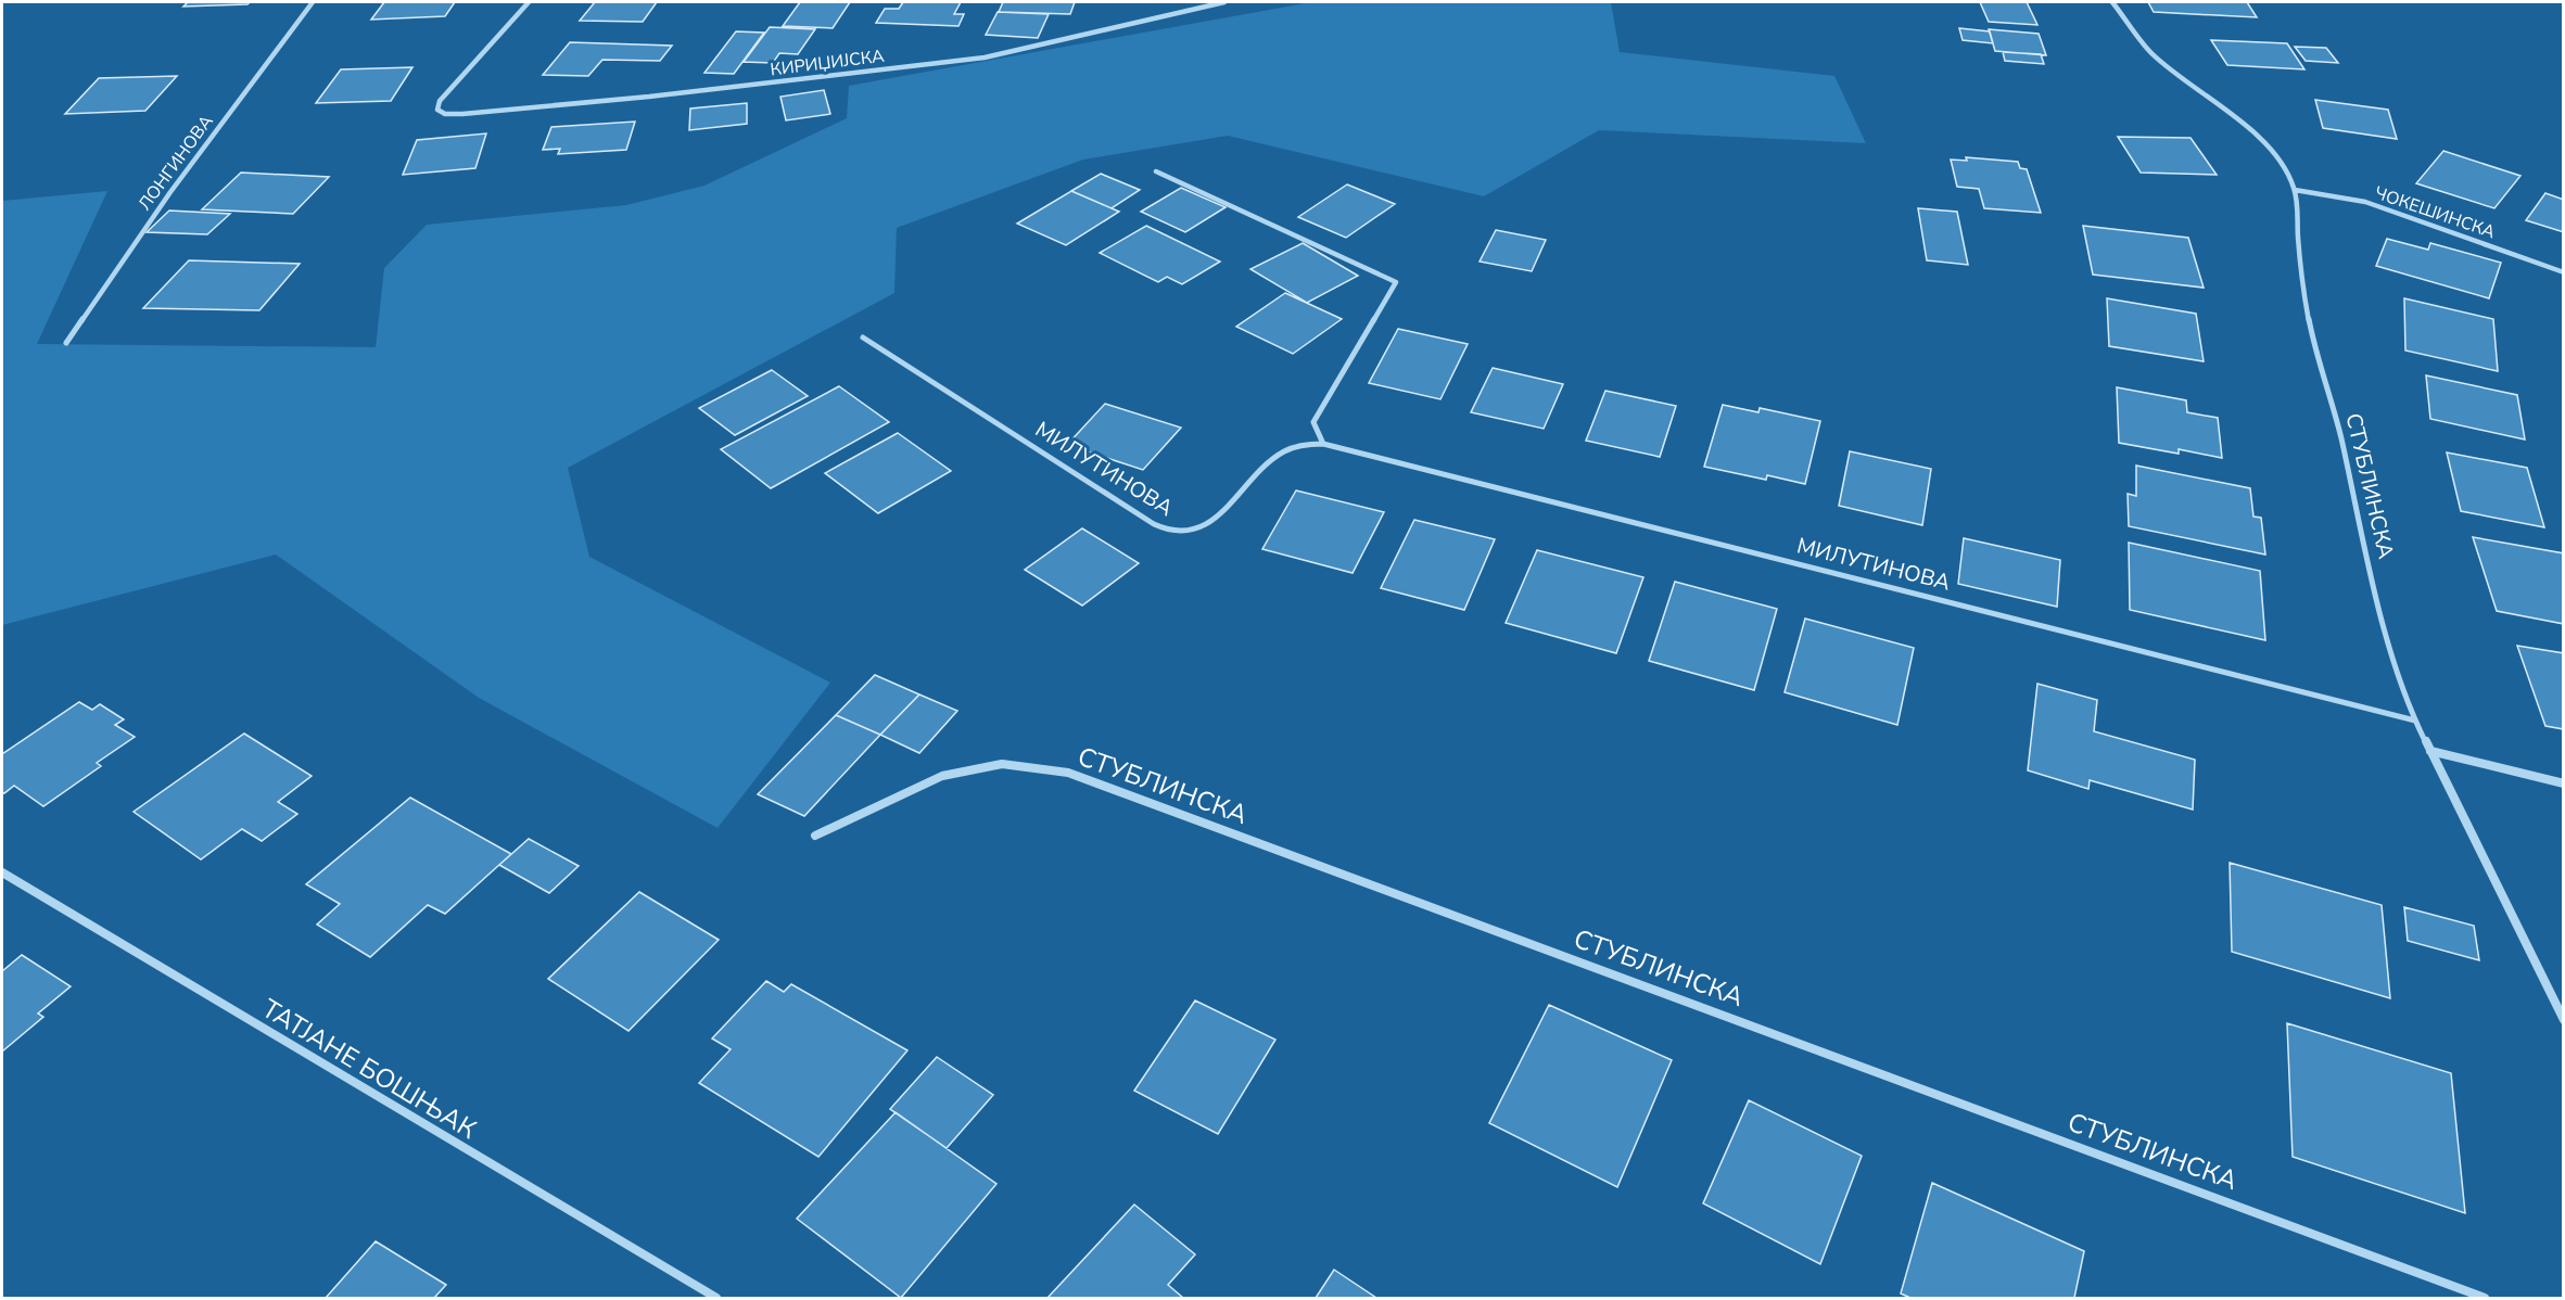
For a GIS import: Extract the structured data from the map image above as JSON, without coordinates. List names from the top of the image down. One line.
{"streets":{"street":["КИРИЏИЈСКА","ЛОНГИНОВА","ЧОКЕШИНСКА","МИЛУТИНОВА","СТУБЛИНСКА","ТАТЈАНЕ БОШЊАК"]},"crossings":[["ЧОКЕШИНСКА","СТУБЛИНСКА"],["МИЛУТИНОВА","СТУБЛИНСКА"]]}
